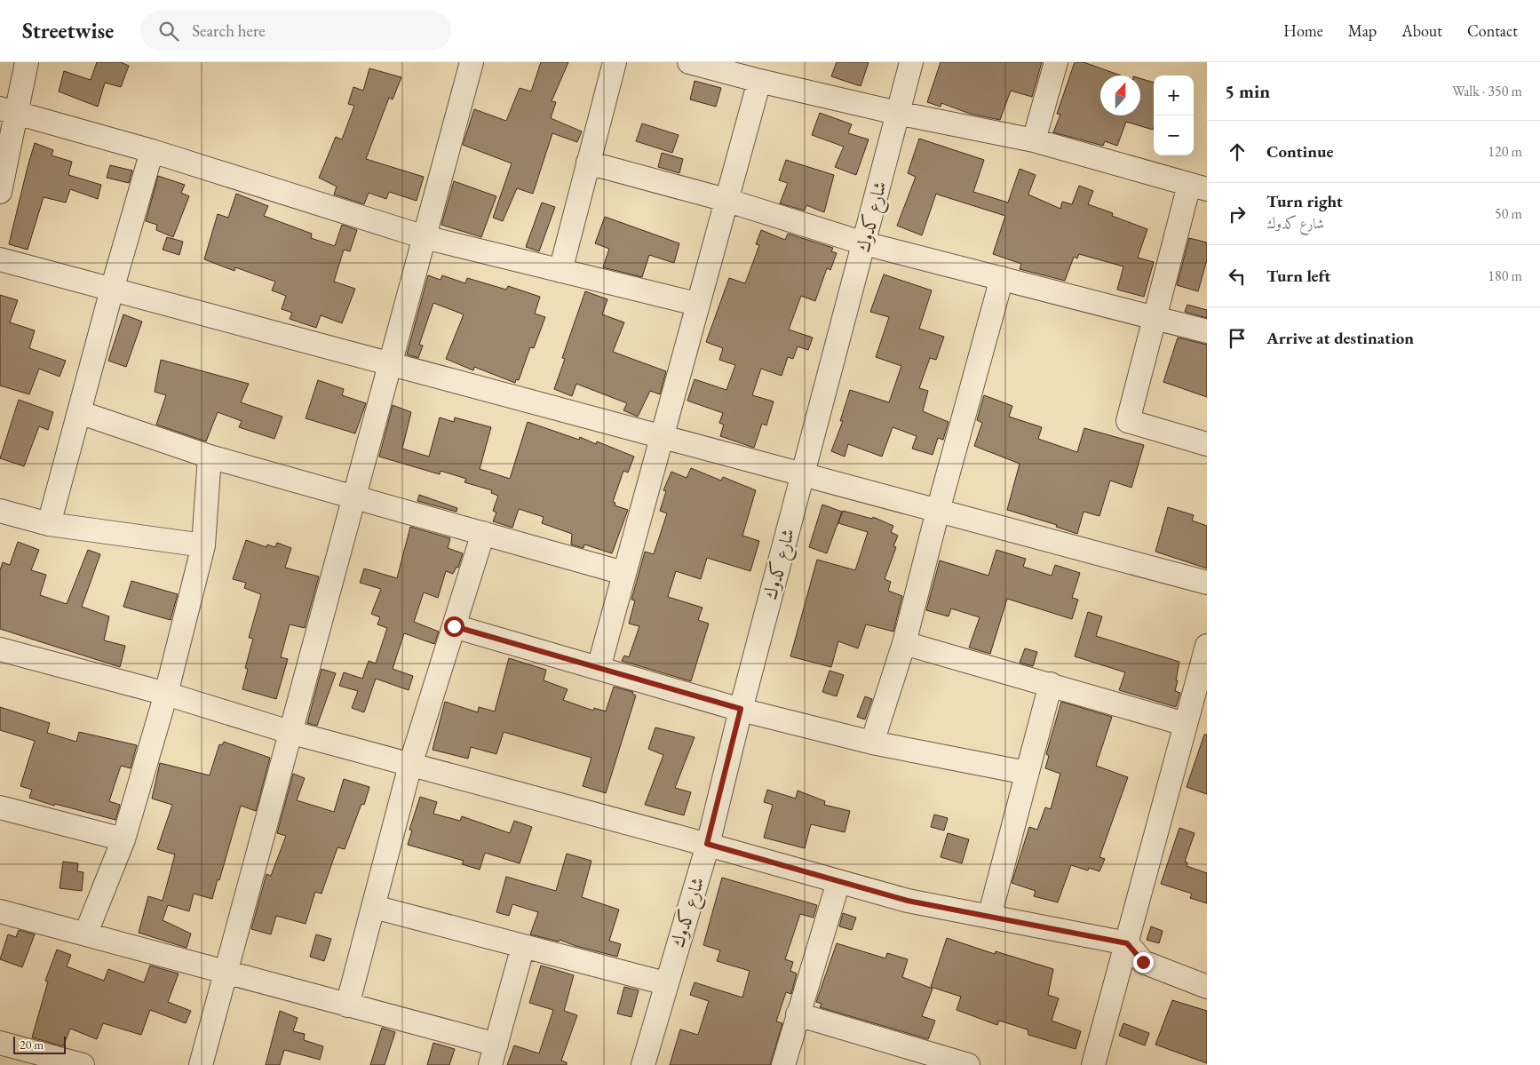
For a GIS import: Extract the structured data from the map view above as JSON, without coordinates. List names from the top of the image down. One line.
{"streets":{"street":["شارع كدوك"]},"scale_bar":"20 m","north":"top","page":{"header":"Streetwise","search":"Search here","nav":["Home","Map","About","Contact"],"heading":["5 min","Walk · 350 m"],"map_buttons":["+","−"],"list":[["Continue","120 m"],["Turn right","شارع كدوك","50 m"],["Turn left","180 m"],"Arrive at destination"],"scale":"20 m"}}
